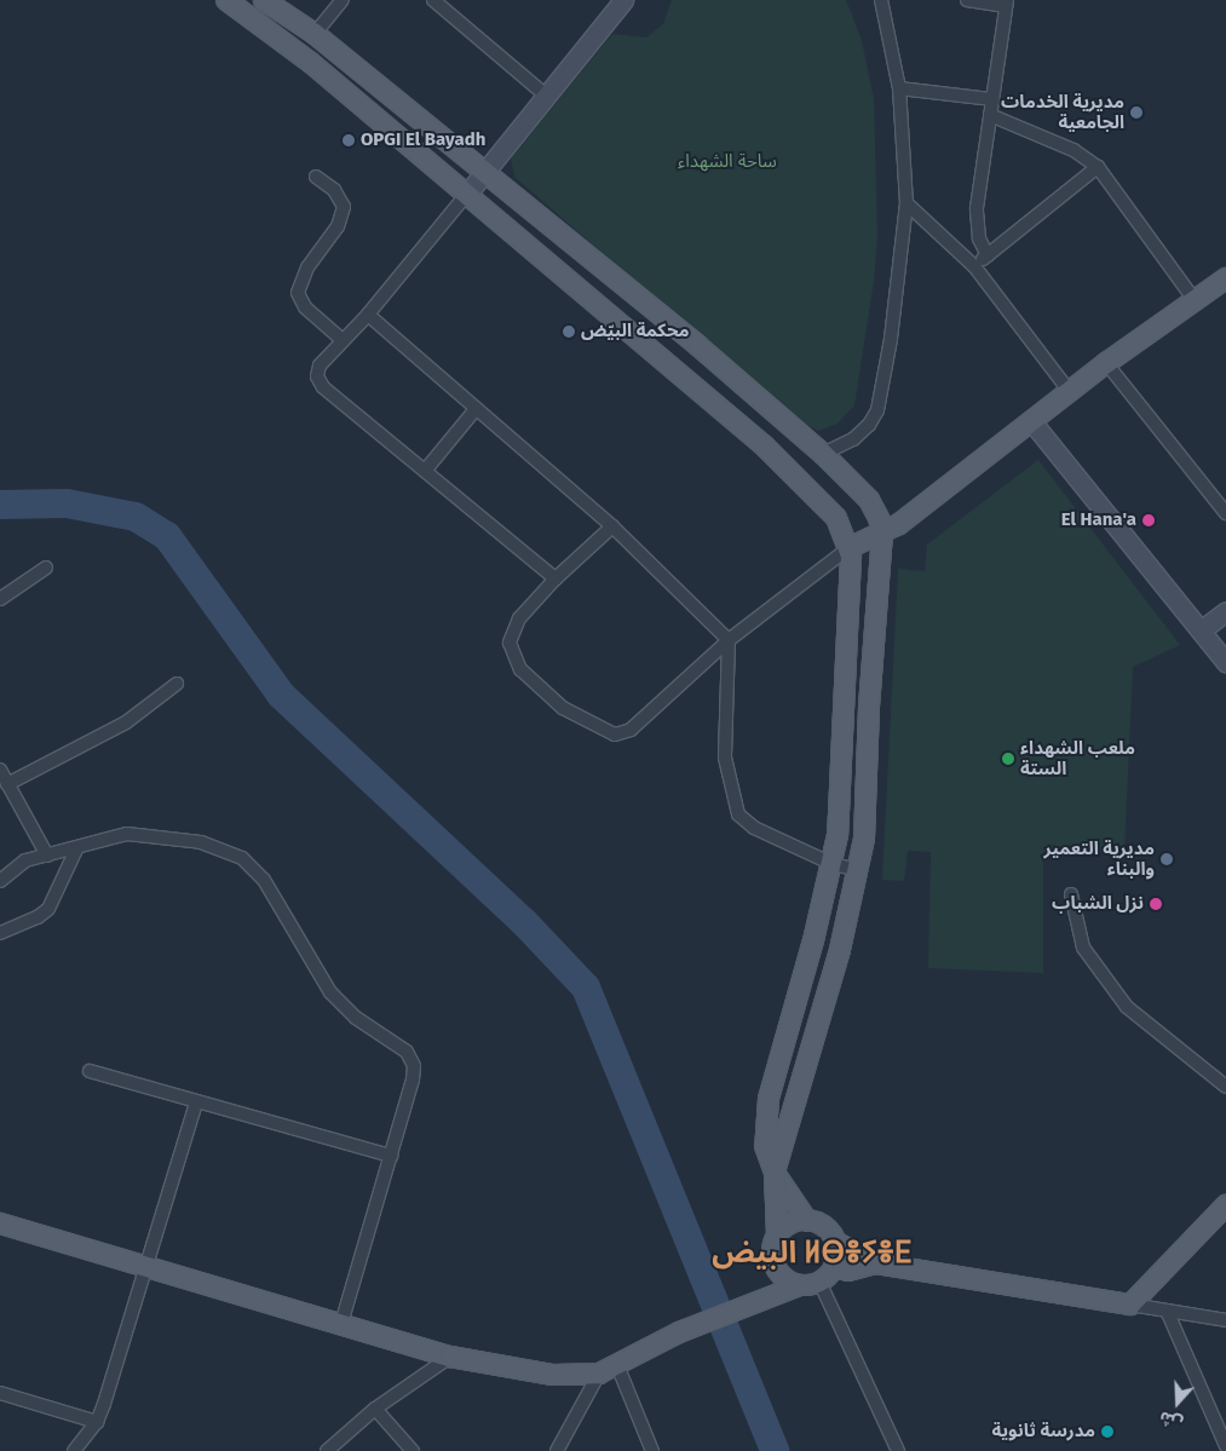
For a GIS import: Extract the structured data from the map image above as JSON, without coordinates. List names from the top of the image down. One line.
{"districts":["البيض ⵍⴱⴻⵢⴻⴹ"],"parks":["ساحة الشهداء"],"places":["مديرية الخدمات الجامعية","OPGI El Bayadh","محكمة البيّض","El Hana'a","ملعب الشهداء الستة","مديرية التعمير والبناء","نزل الشباب","مدرسة ثانوية"],"north":"bottom"}
